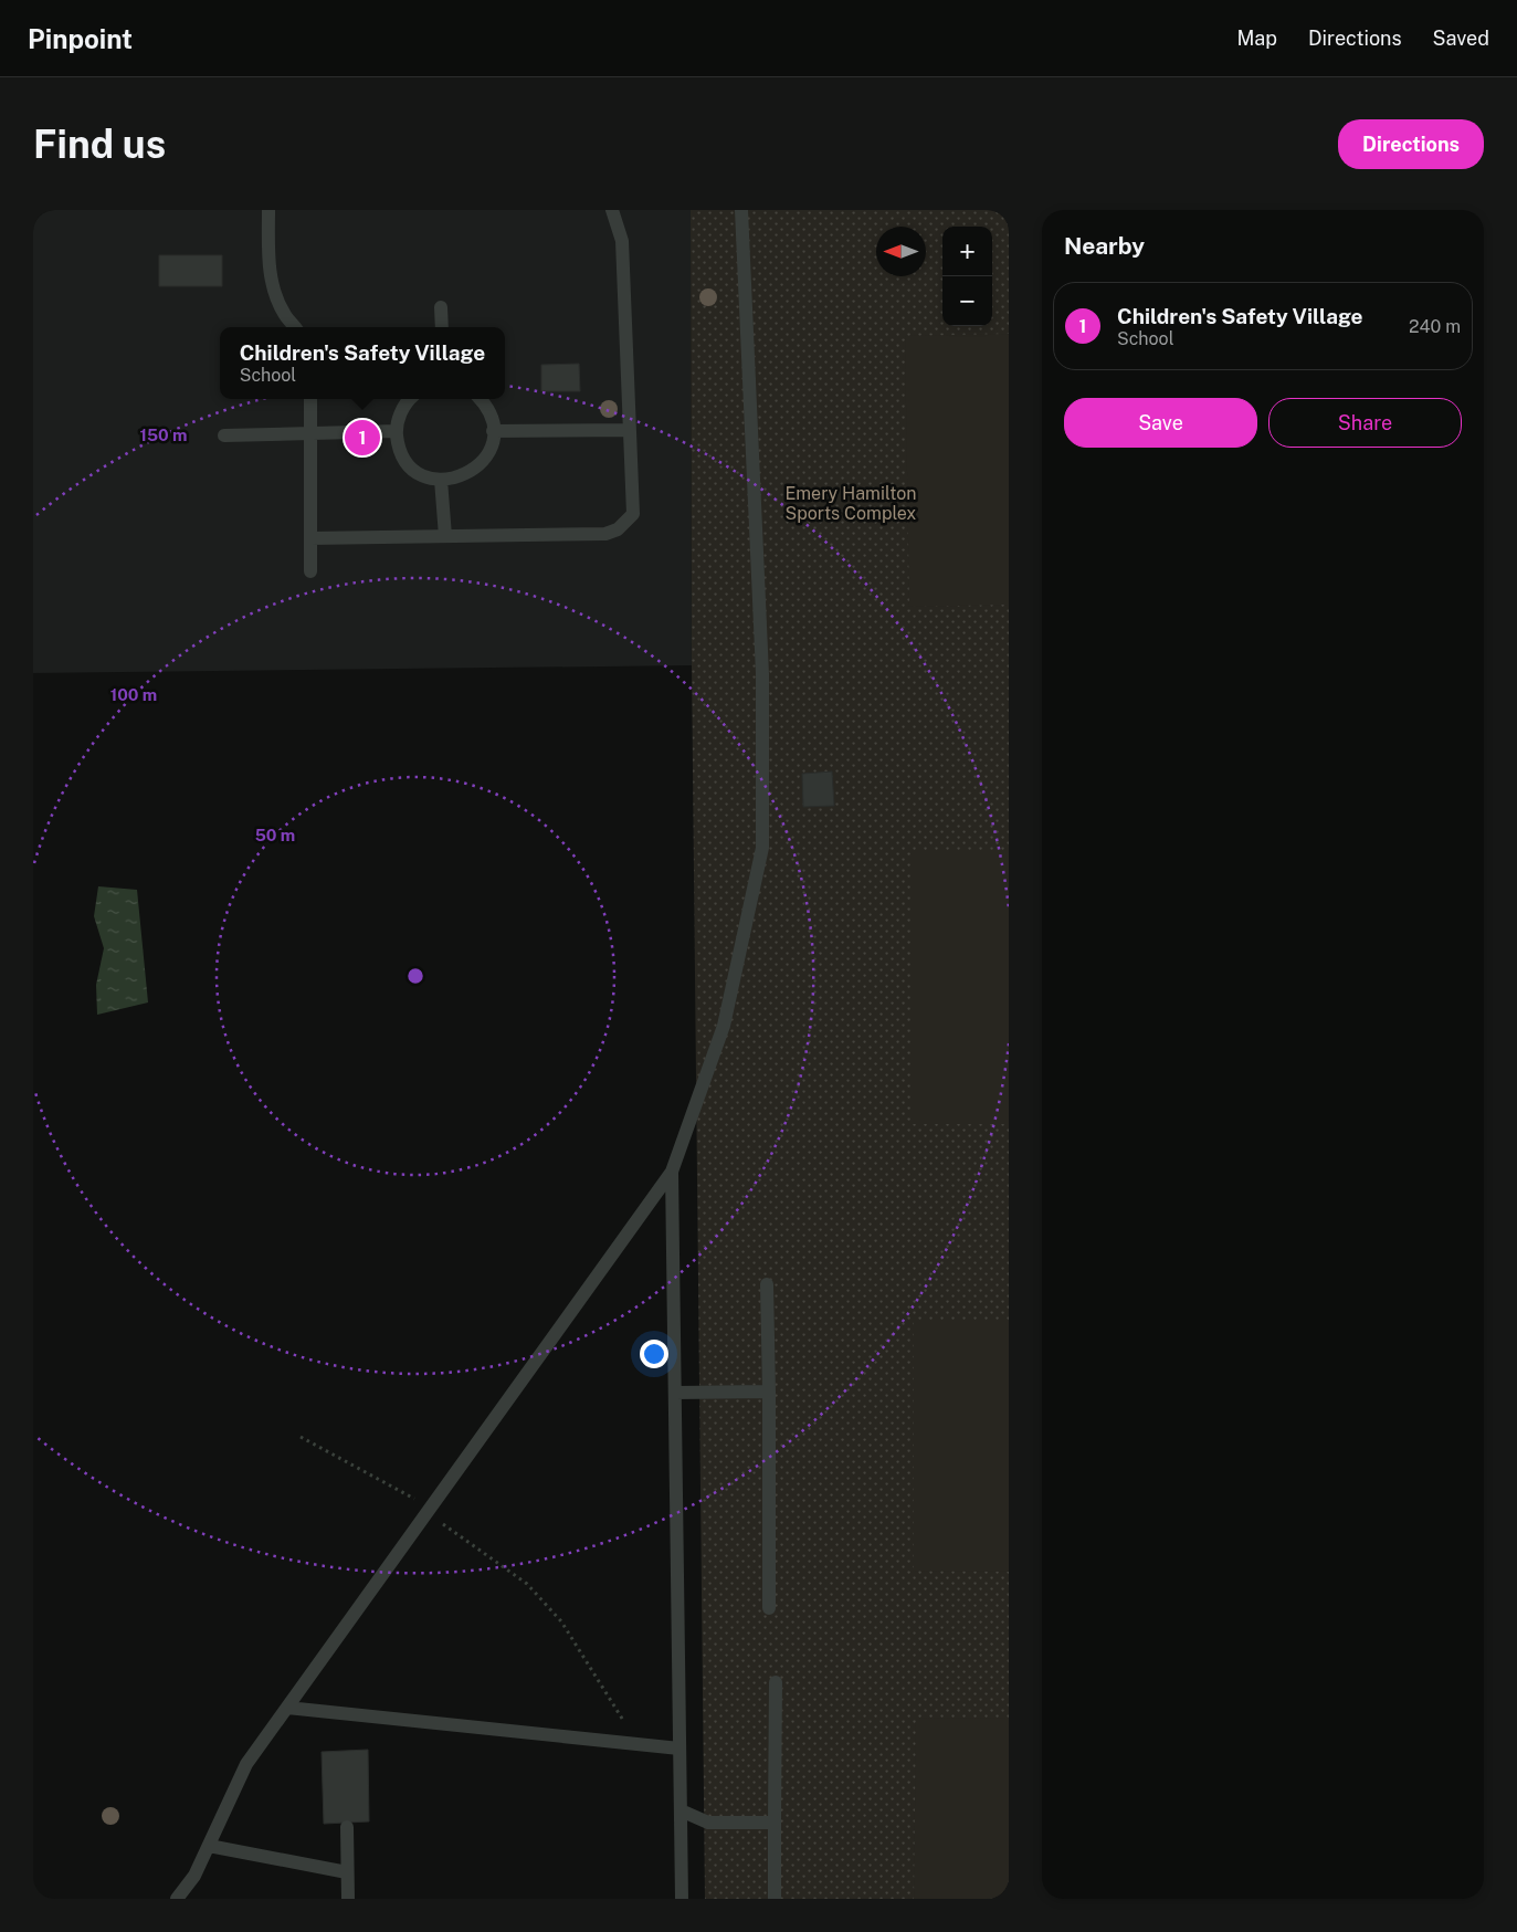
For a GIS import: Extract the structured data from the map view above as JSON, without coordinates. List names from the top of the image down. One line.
{"parks":["Emery Hamilton Sports Complex"],"north":"left","page":{"header":"Pinpoint","nav":["Map","Directions","Saved"],"buttons":["Directions",["Save","Share"]],"title":"Find us","heading":"Nearby","map_buttons":["+","−"],"list":[{"mark":"1","name":"Children's Safety Village","note":"School","value":"240 m"}],"popup":["Children's Safety Village","School"],"pins":"1"},"rings":["150 m","100 m","50 m"]}
